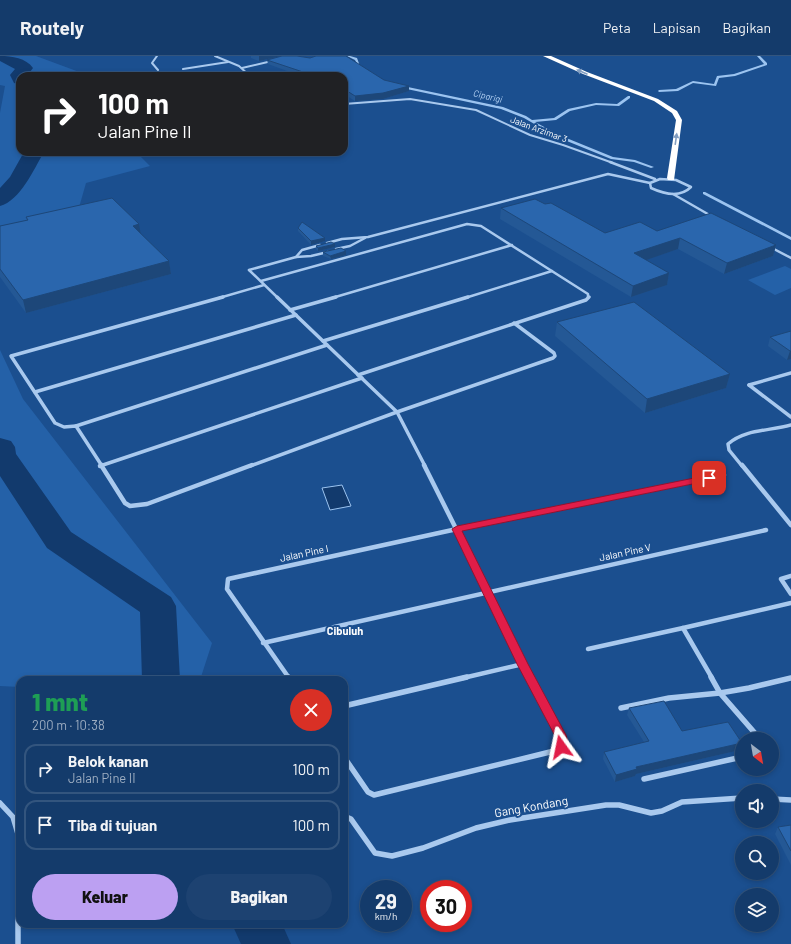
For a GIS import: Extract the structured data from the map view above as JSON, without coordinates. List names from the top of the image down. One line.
{"streets":{"street":["Jalan Arzimar 3","Jalan Pine V","Jalan Pine I","Gang Kondang"]},"crossings":[["Jalan Pine V","Jalan Pine I"]],"districts":["Cibuluh"],"water":["Ciparigi"],"north":"bottom right","page":{"header":"Routely","nav":["Peta","Lapisan","Bagikan"],"turn":["100 m","Jalan Pine II"],"heading":["1 mnt","200 m · 10:38"],"list":[{"name":"Belok kanan","note":"Jalan Pine II","value":"100 m"},{"name":"Tiba di tujuan","value":"100 m"}],"buttons":["Keluar","Bagikan"],"speed":"29 km/h","limit":"30"}}
